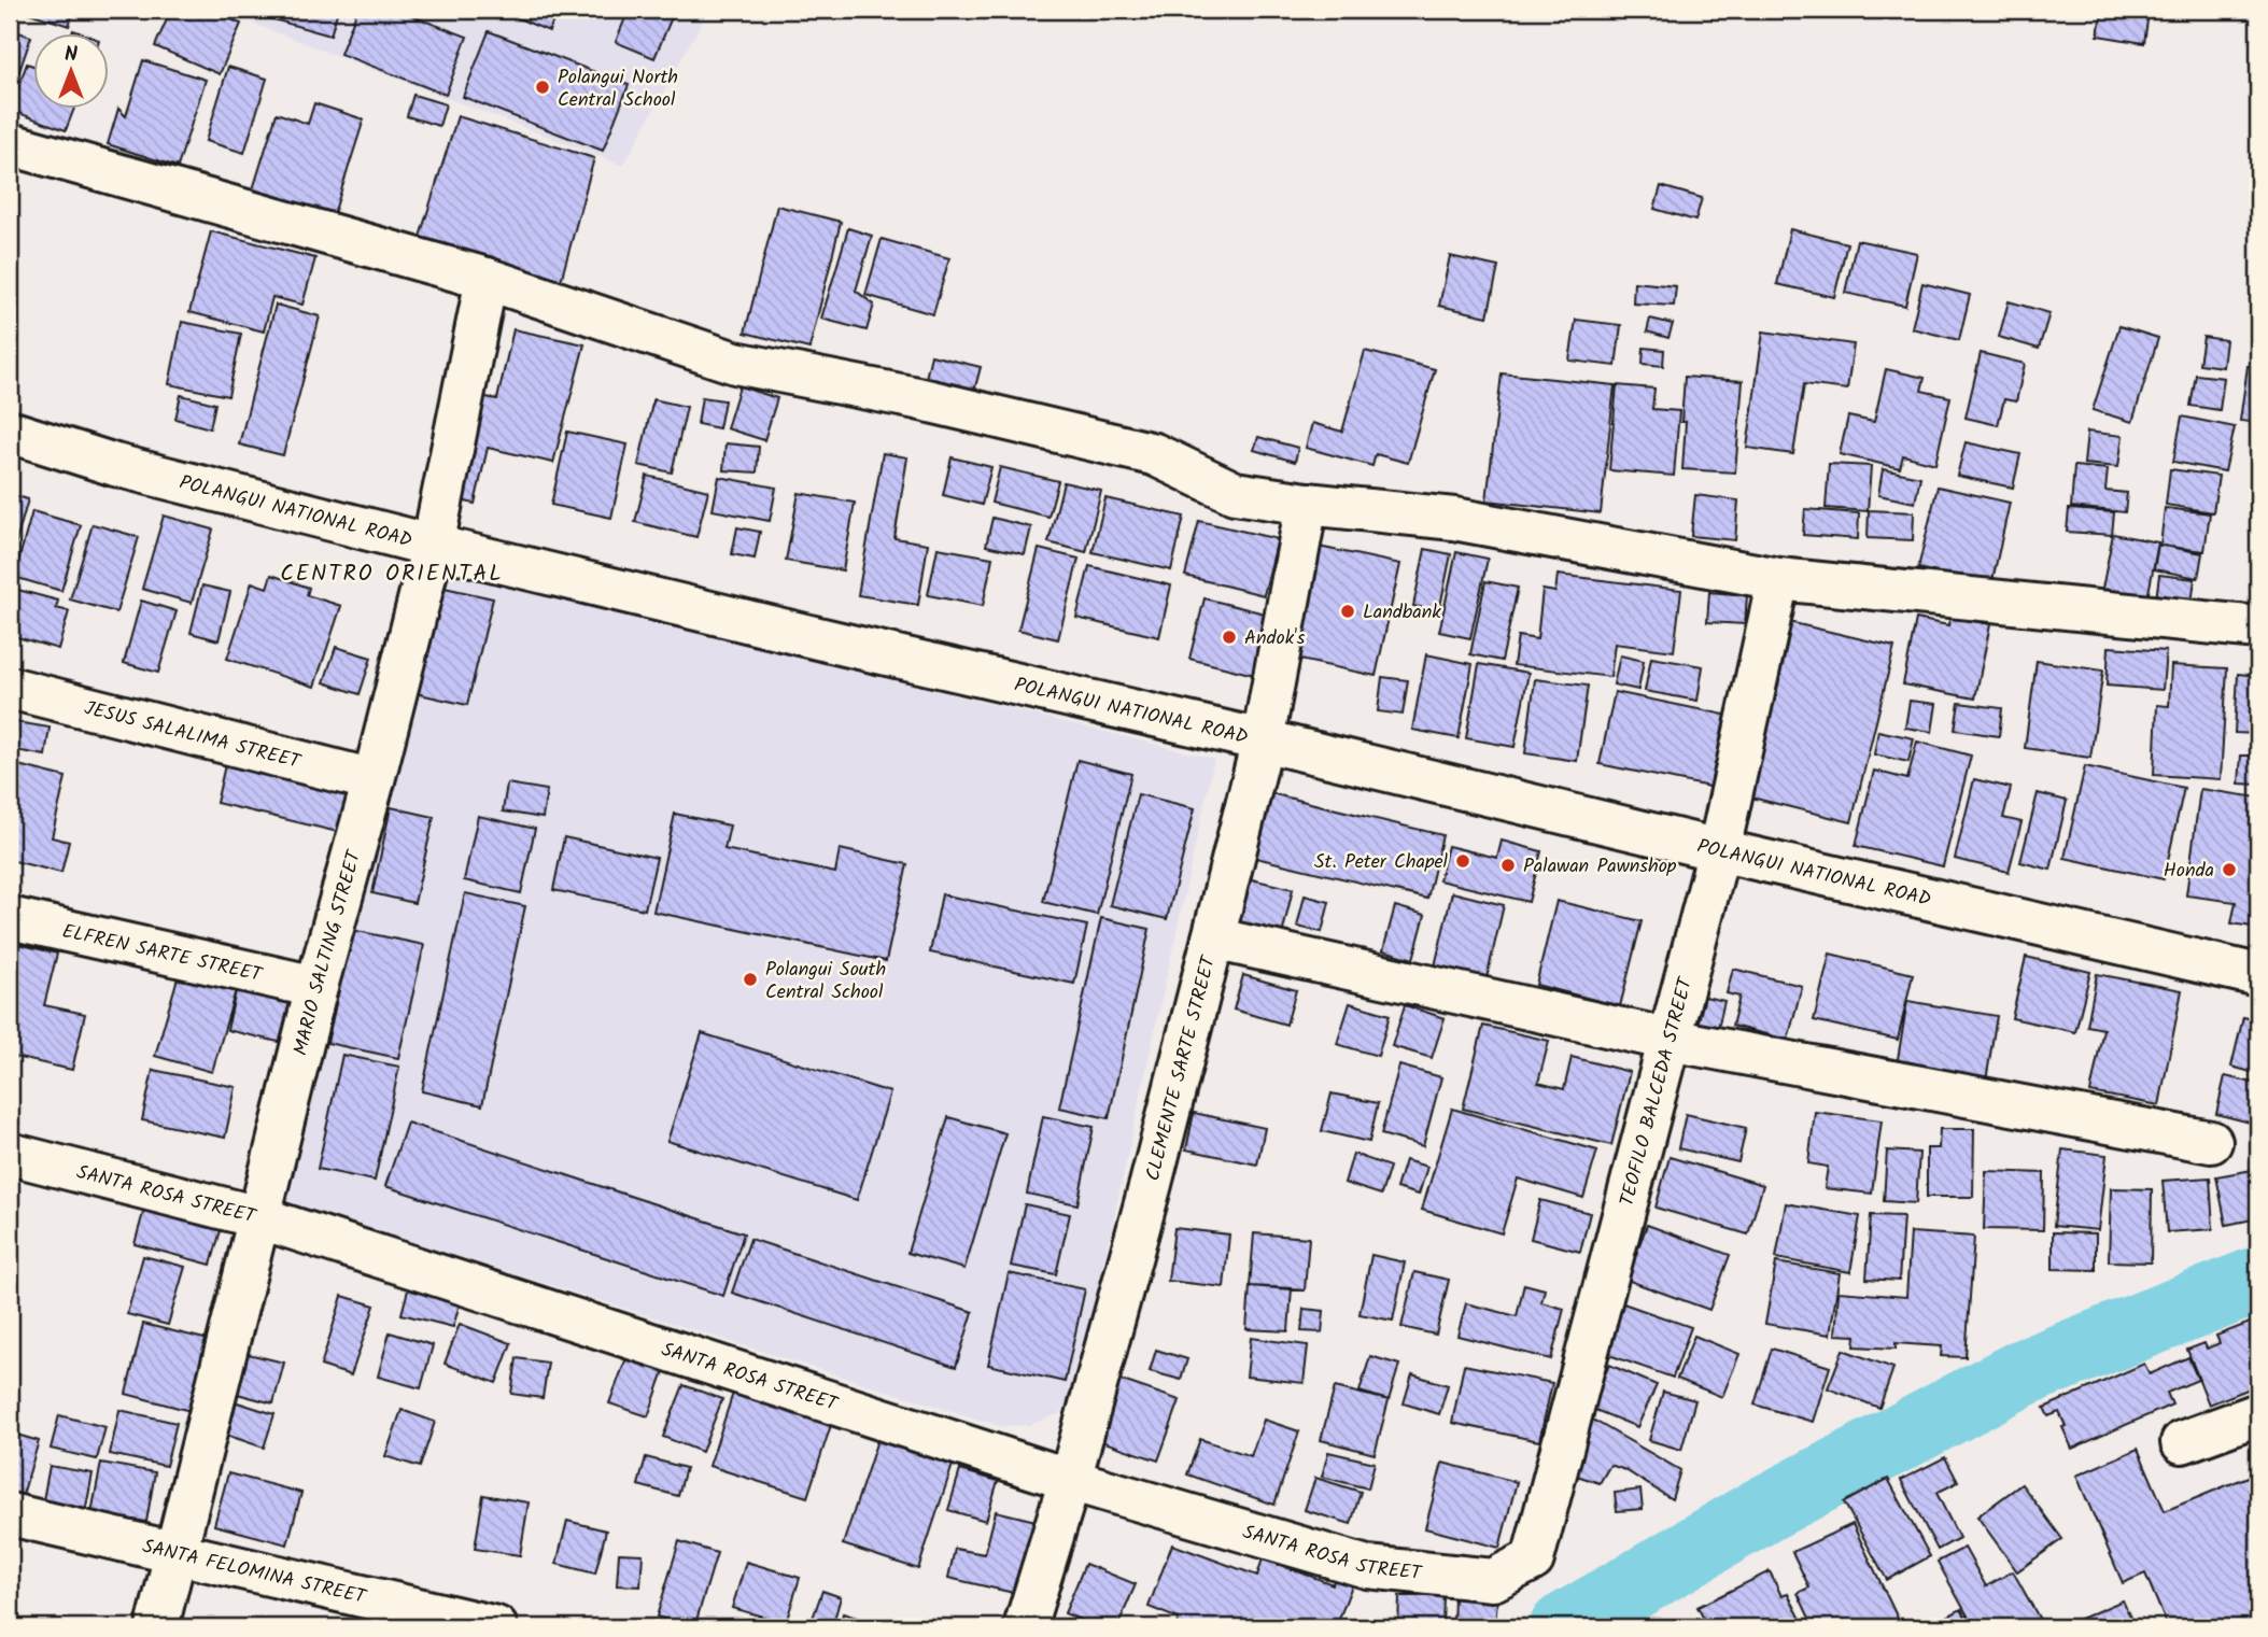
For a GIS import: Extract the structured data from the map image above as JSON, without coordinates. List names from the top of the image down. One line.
{"streets":{"street":["POLANGUI NATIONAL ROAD","JESUS SALALIMA STREET","ELFREN SARTE STREET","MARIO SALTING STREET","CLEMENTE SARTE STREET","TEOFILO BALCEDA STREET","SANTA ROSA STREET","SANTA FELOMINA STREET"]},"crossings":[["POLANGUI NATIONAL ROAD","MARIO SALTING STREET"],["POLANGUI NATIONAL ROAD","CLEMENTE SARTE STREET"],["POLANGUI NATIONAL ROAD","TEOFILO BALCEDA STREET"],["JESUS SALALIMA STREET","MARIO SALTING STREET"],["ELFREN SARTE STREET","MARIO SALTING STREET"],["MARIO SALTING STREET","SANTA ROSA STREET"],["MARIO SALTING STREET","SANTA FELOMINA STREET"],["CLEMENTE SARTE STREET","SANTA ROSA STREET"],["TEOFILO BALCEDA STREET","SANTA ROSA STREET"]],"districts":["CENTRO ORIENTAL"],"places":["Polangui North Central School","Landbank","Andok's","St. Peter Chapel","Palawan Pawnshop","Honda","Polangui South Central School"],"north":"top"}
